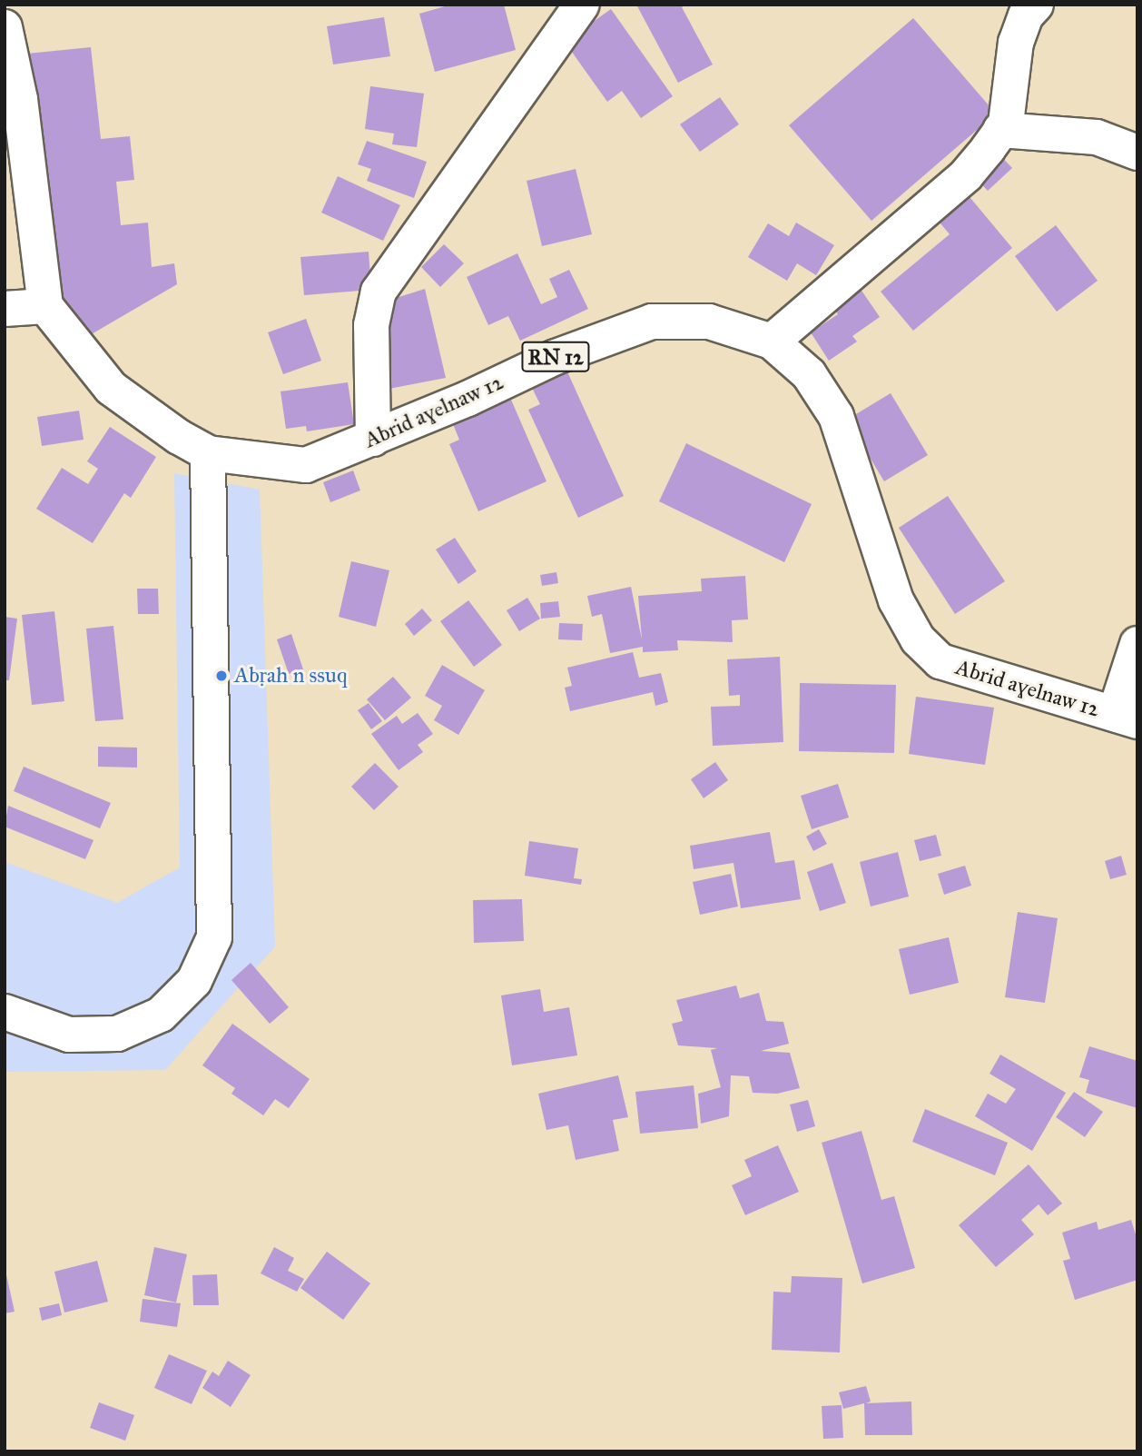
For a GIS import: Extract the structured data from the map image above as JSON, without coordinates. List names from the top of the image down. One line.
{"streets":{"street":["RN 12","Abrid aɣelnaw 12"]},"places":["Abṛah n ssuq"]}
